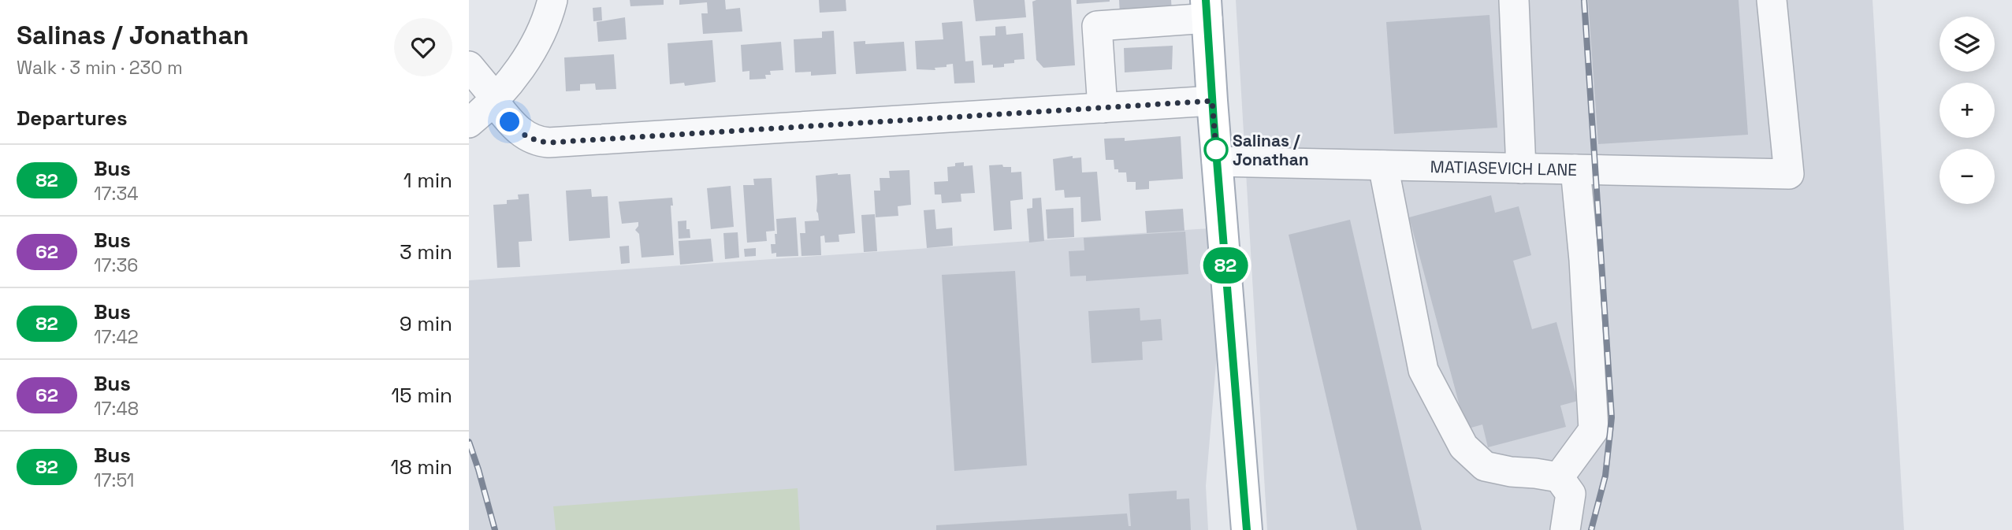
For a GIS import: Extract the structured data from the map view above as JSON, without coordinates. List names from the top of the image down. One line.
{"streets":{"street":["MATIASEVICH LANE"]},"places":["Salinas / Jonathan"],"lines":["bus line 82"],"page":{"heading":[["Salinas / Jonathan","Walk · 3 min · 230 m"],"Departures"],"on_map":"82","map_buttons":["+","−"],"list":[{"mark":"82","name":"Bus","note":"17:34","value":"1 min"},{"mark":"62","name":"Bus","note":"17:36","value":"3 min"},{"mark":"82","name":"Bus","note":"17:42","value":"9 min"},{"mark":"62","name":"Bus","note":"17:48","value":"15 min"},{"mark":"82","name":"Bus","note":"17:51","value":"18 min"}]}}
